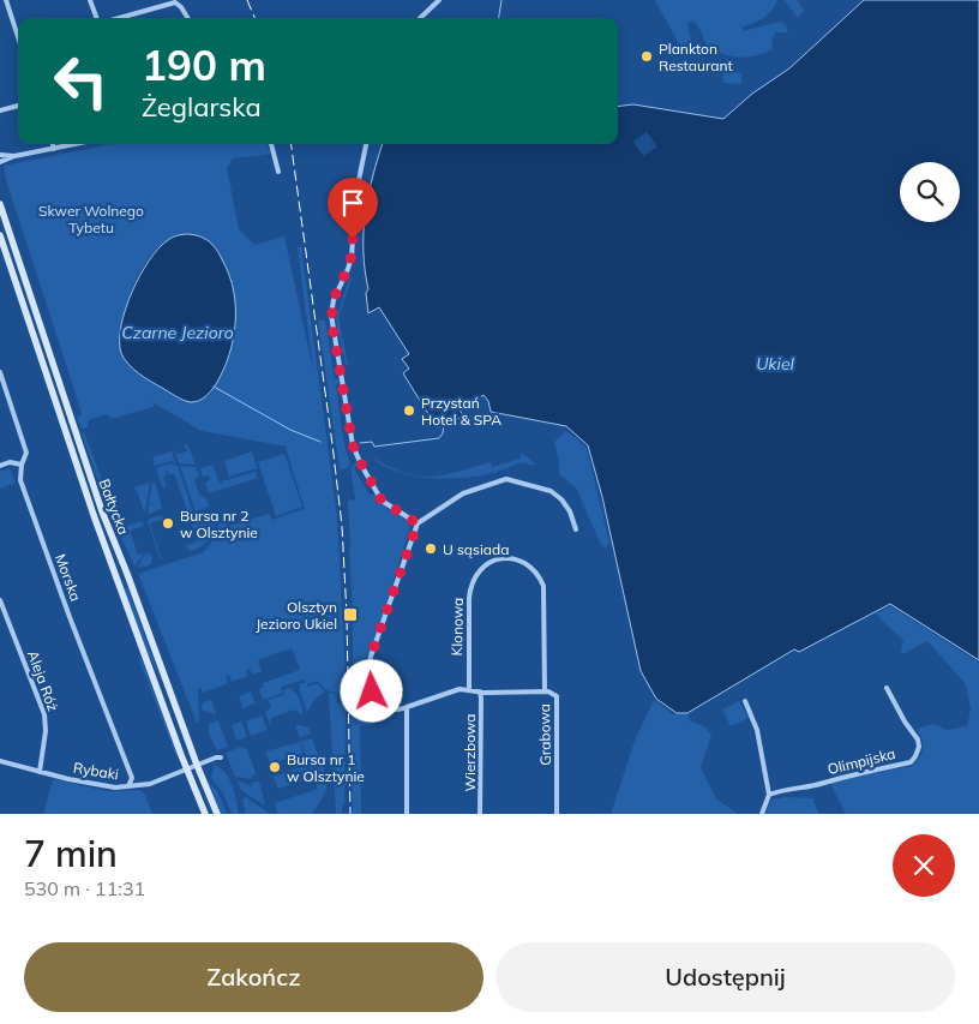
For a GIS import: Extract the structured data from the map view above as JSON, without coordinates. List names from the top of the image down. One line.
{"streets":{"main road":["Bałtycka"],"street":["Morska","Klonowa","Aleja Róż","Grabowa","Wierzbowa","Olimpijska","Rybaki"]},"crossings":[["Bałtycka","Rybaki"],["Morska","Rybaki"],["Klonowa","Grabowa"],["Aleja Róż","Rybaki"],["Grabowa","Wierzbowa"]],"water":["Czarne Jezioro","Ukiel"],"parks":["Skwer Wolnego Tybetu"],"places":{"other":["Plankton Restaurant","Przystań Hotel & SPA","Bursa nr 2 w Olsztynie","U sąsiada","Bursa nr 1 w Olsztynie"],"transit":["Olsztyn Jezioro Ukiel"]},"page":{"turn":["190 m","Żeglarska"],"heading":["7 min","530 m · 11:31"],"buttons":["Zakończ","Udostępnij"]}}
